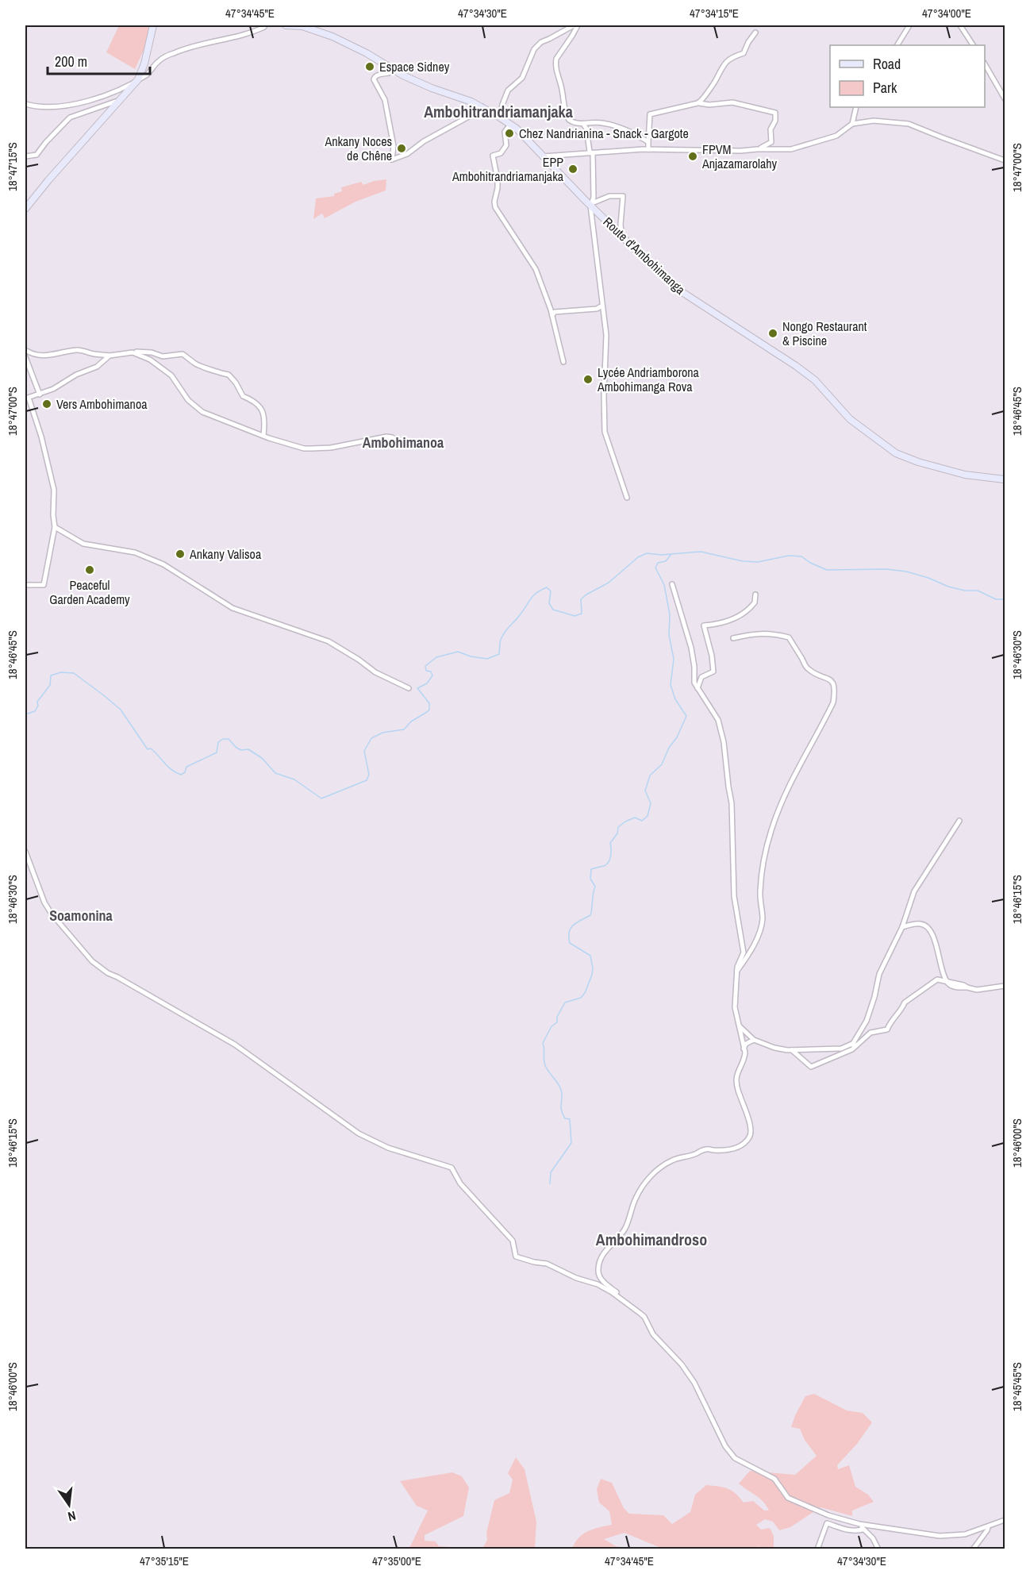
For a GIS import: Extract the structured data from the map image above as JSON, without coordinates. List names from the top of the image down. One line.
{"streets":{"street":["Route d'Ambohimanga"]},"districts":["Ambohitrandriamanjaka","Ambohimanoa","Soamonina","Ambohimandroso"],"places":["Espace Sidney","Chez Nandrianina - Snack - Gargote","Ankany Noces de Chêne","FPVM Anjazamarolahy","EPP Ambohitrandriamanjaka","Nongo Restaurant & Piscine","Lycée Andriamborona Ambohimanga Rova","Vers Ambohimanoa","Ankany Valisoa","Peaceful Garden Academy"],"legend":["Road","Park"],"scale_bar":"200 m","north":"bottom","coordinates":["47°34'45\"E","47°34'30\"E","47°34'15\"E","47°34'00\"E","18°47'15\"S","18°47'00\"S","18°46'45\"S","18°46'30\"S","18°46'15\"S","18°46'00\"S","18°45'45\"S","47°35'15\"E","47°35'00\"E"]}
